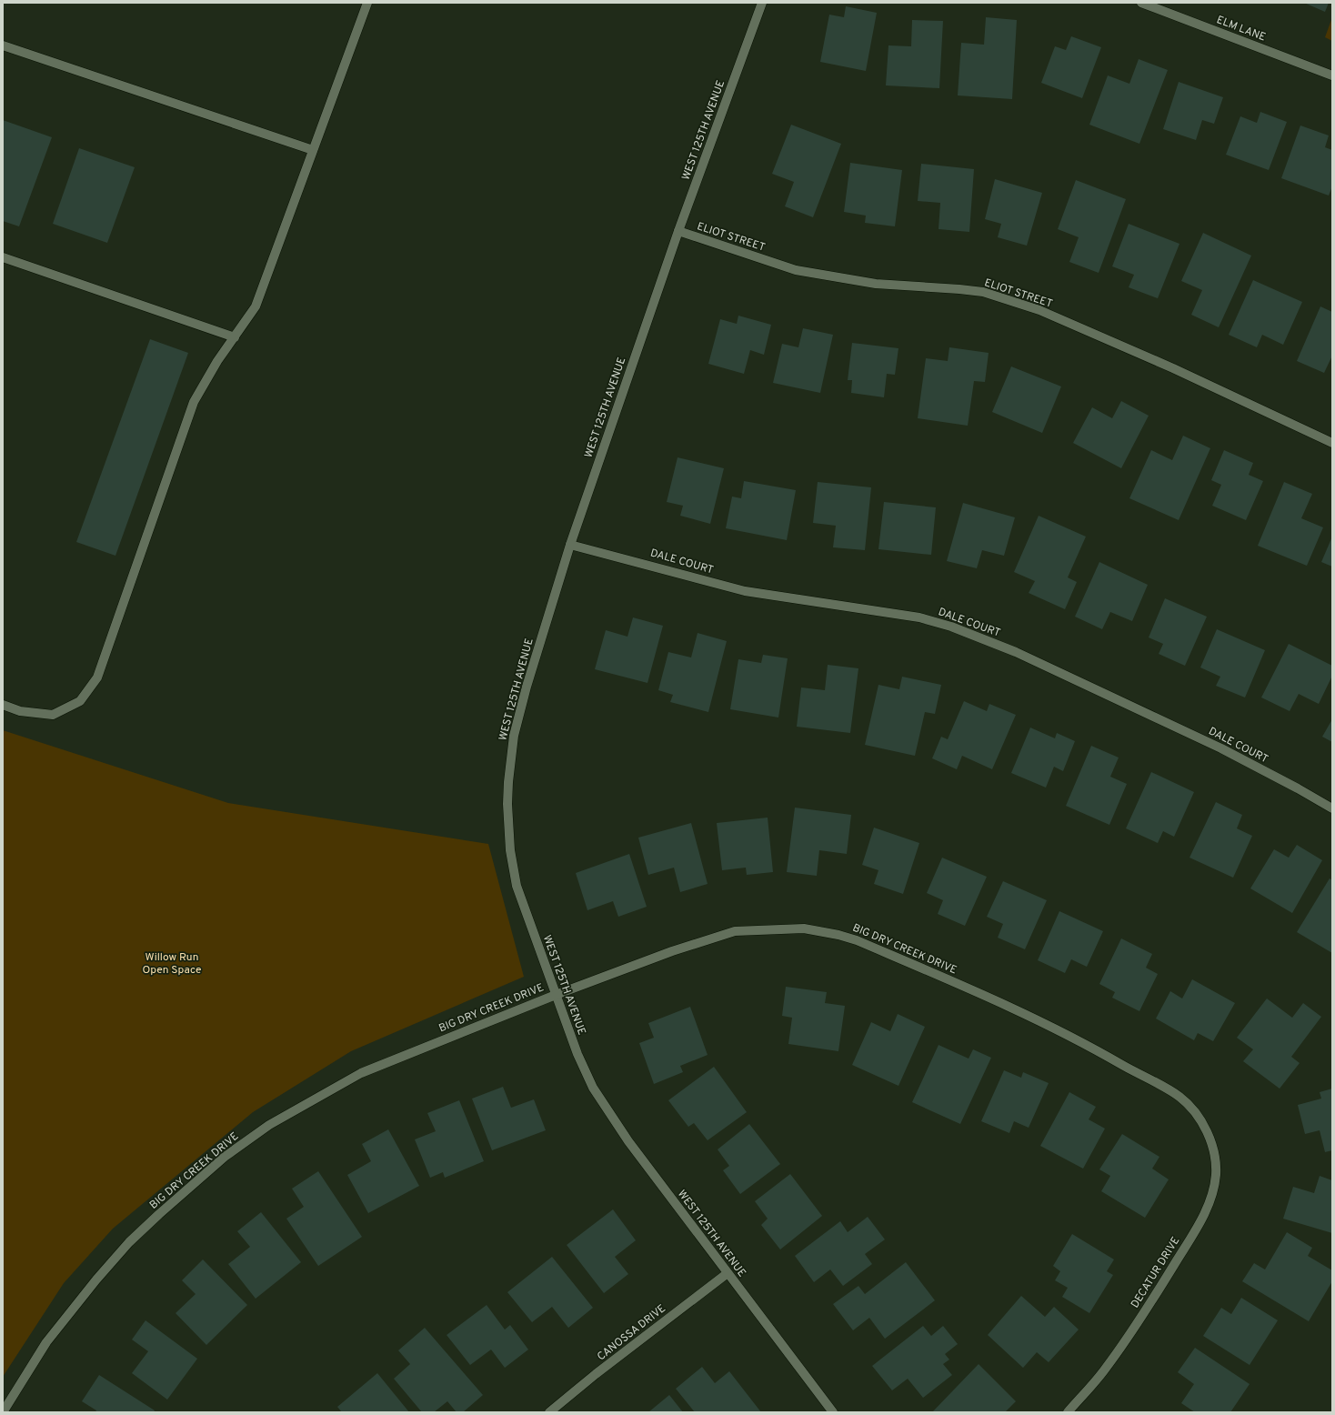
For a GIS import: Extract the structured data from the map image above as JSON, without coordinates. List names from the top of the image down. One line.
{"streets":{"street":["ELM LANE","WEST 125TH AVENUE","ELIOT STREET","DALE COURT","BIG DRY CREEK DRIVE","DECATUR DRIVE","CANOSSA DRIVE"]},"crossings":[["WEST 125TH AVENUE","ELIOT STREET"],["WEST 125TH AVENUE","DALE COURT"],["WEST 125TH AVENUE","BIG DRY CREEK DRIVE"],["WEST 125TH AVENUE","CANOSSA DRIVE"],["BIG DRY CREEK DRIVE","DECATUR DRIVE"]],"parks":["Willow Run Open Space"]}
